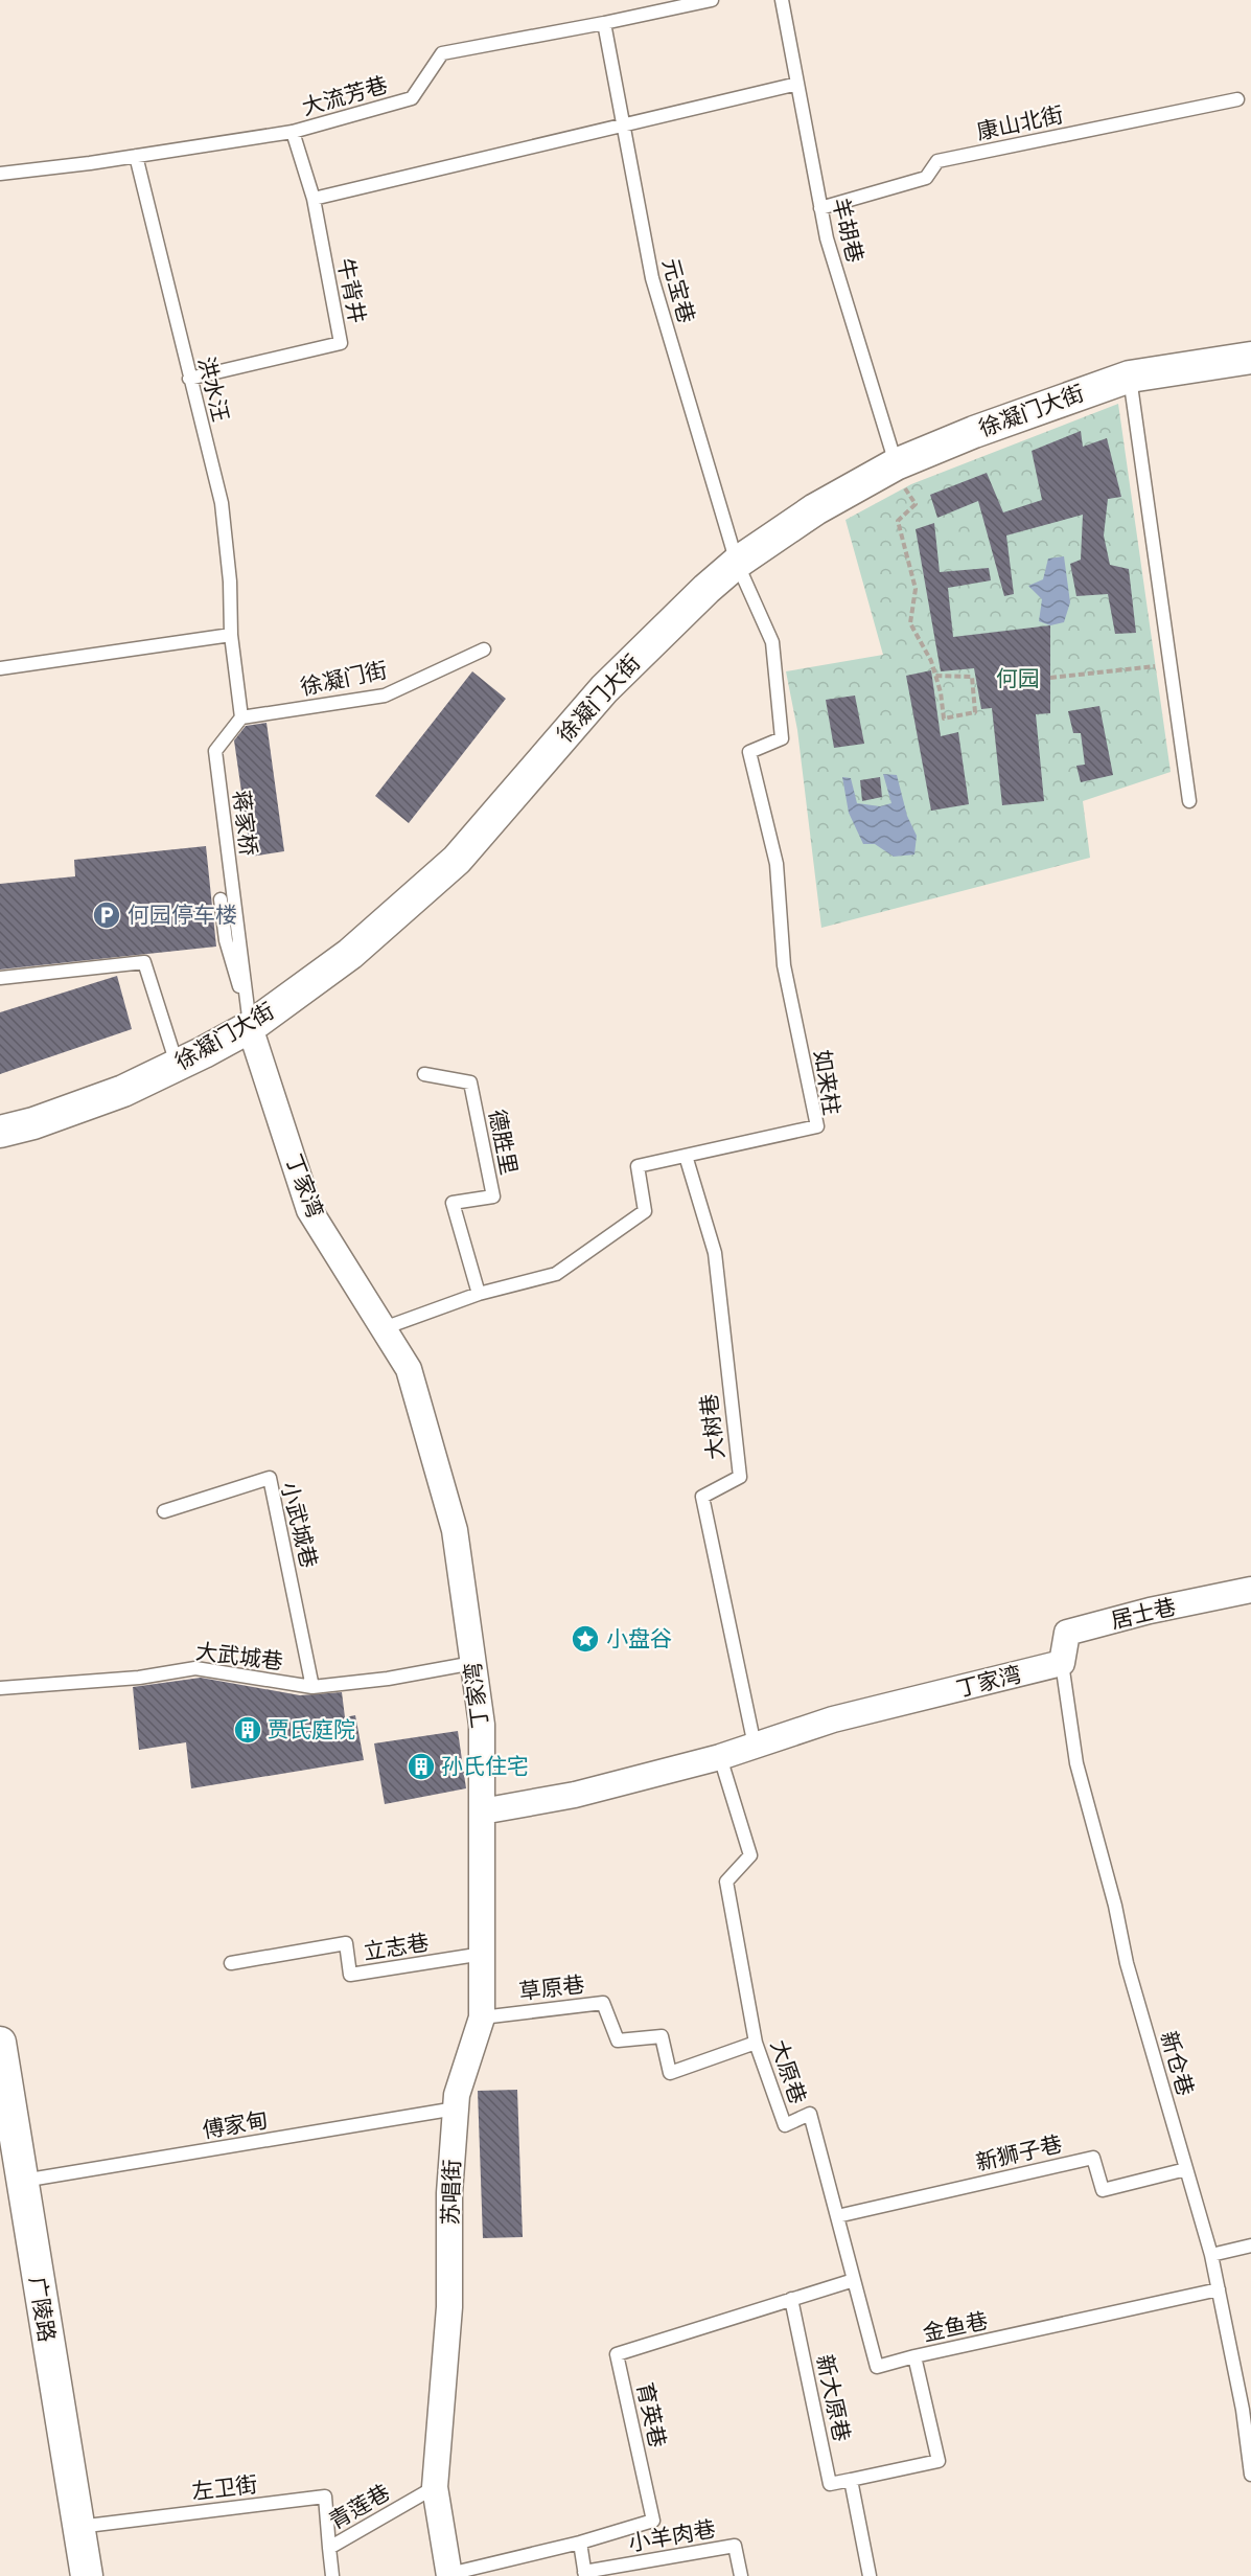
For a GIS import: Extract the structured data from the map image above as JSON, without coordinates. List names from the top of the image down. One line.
{"streets":{"street":["徐凝门大街","丁家湾","居士巷","苏唱街","广陵路"],"lane":["大流芳巷","康山北街","羊胡巷","牛背井","元宝巷","洪水汪","徐凝门街","蒋家桥","如来柱","德胜里","大树巷","小武城巷","大武城巷","立志巷","草原巷","新仓巷","大原巷","傅家甸","新狮子巷","金鱼巷","新大原巷","育英巷","左卫街","青莲巷","小羊肉巷"]},"crossings":[["大流芳巷","牛背井"],["大流芳巷","元宝巷"],["大流芳巷","洪水汪"],["康山北街","羊胡巷"],["羊胡巷","徐凝门大街"],["牛背井","洪水汪"],["元宝巷","徐凝门大街"],["元宝巷","如来柱"],["徐凝门大街","蒋家桥"],["徐凝门大街","如来柱"],["徐凝门大街","丁家湾"],["徐凝门街","蒋家桥"],["蒋家桥","丁家湾"],["如来柱","德胜里"],["如来柱","丁家湾"],["如来柱","大树巷"],["丁家湾","大树巷"],["丁家湾","居士巷"],["丁家湾","大武城巷"],["丁家湾","新仓巷"],["丁家湾","大原巷"],["丁家湾","苏唱街"],["小武城巷","大武城巷"],["居士巷","新仓巷"],["立志巷","苏唱街"],["草原巷","大原巷"],["草原巷","苏唱街"],["新仓巷","新狮子巷"],["新仓巷","金鱼巷"],["大原巷","新狮子巷"],["大原巷","金鱼巷"],["大原巷","育英巷"],["傅家甸","苏唱街"],["傅家甸","广陵路"],["苏唱街","育英巷"],["苏唱街","青莲巷"],["广陵路","左卫街"],["金鱼巷","新大原巷"],["新大原巷","育英巷"],["左卫街","青莲巷"]],"parks":["何园"],"places":{"parking":["何园停车楼"],"place":["小盘谷"],"building":["贾氏庭院","孙氏住宅"]}}
